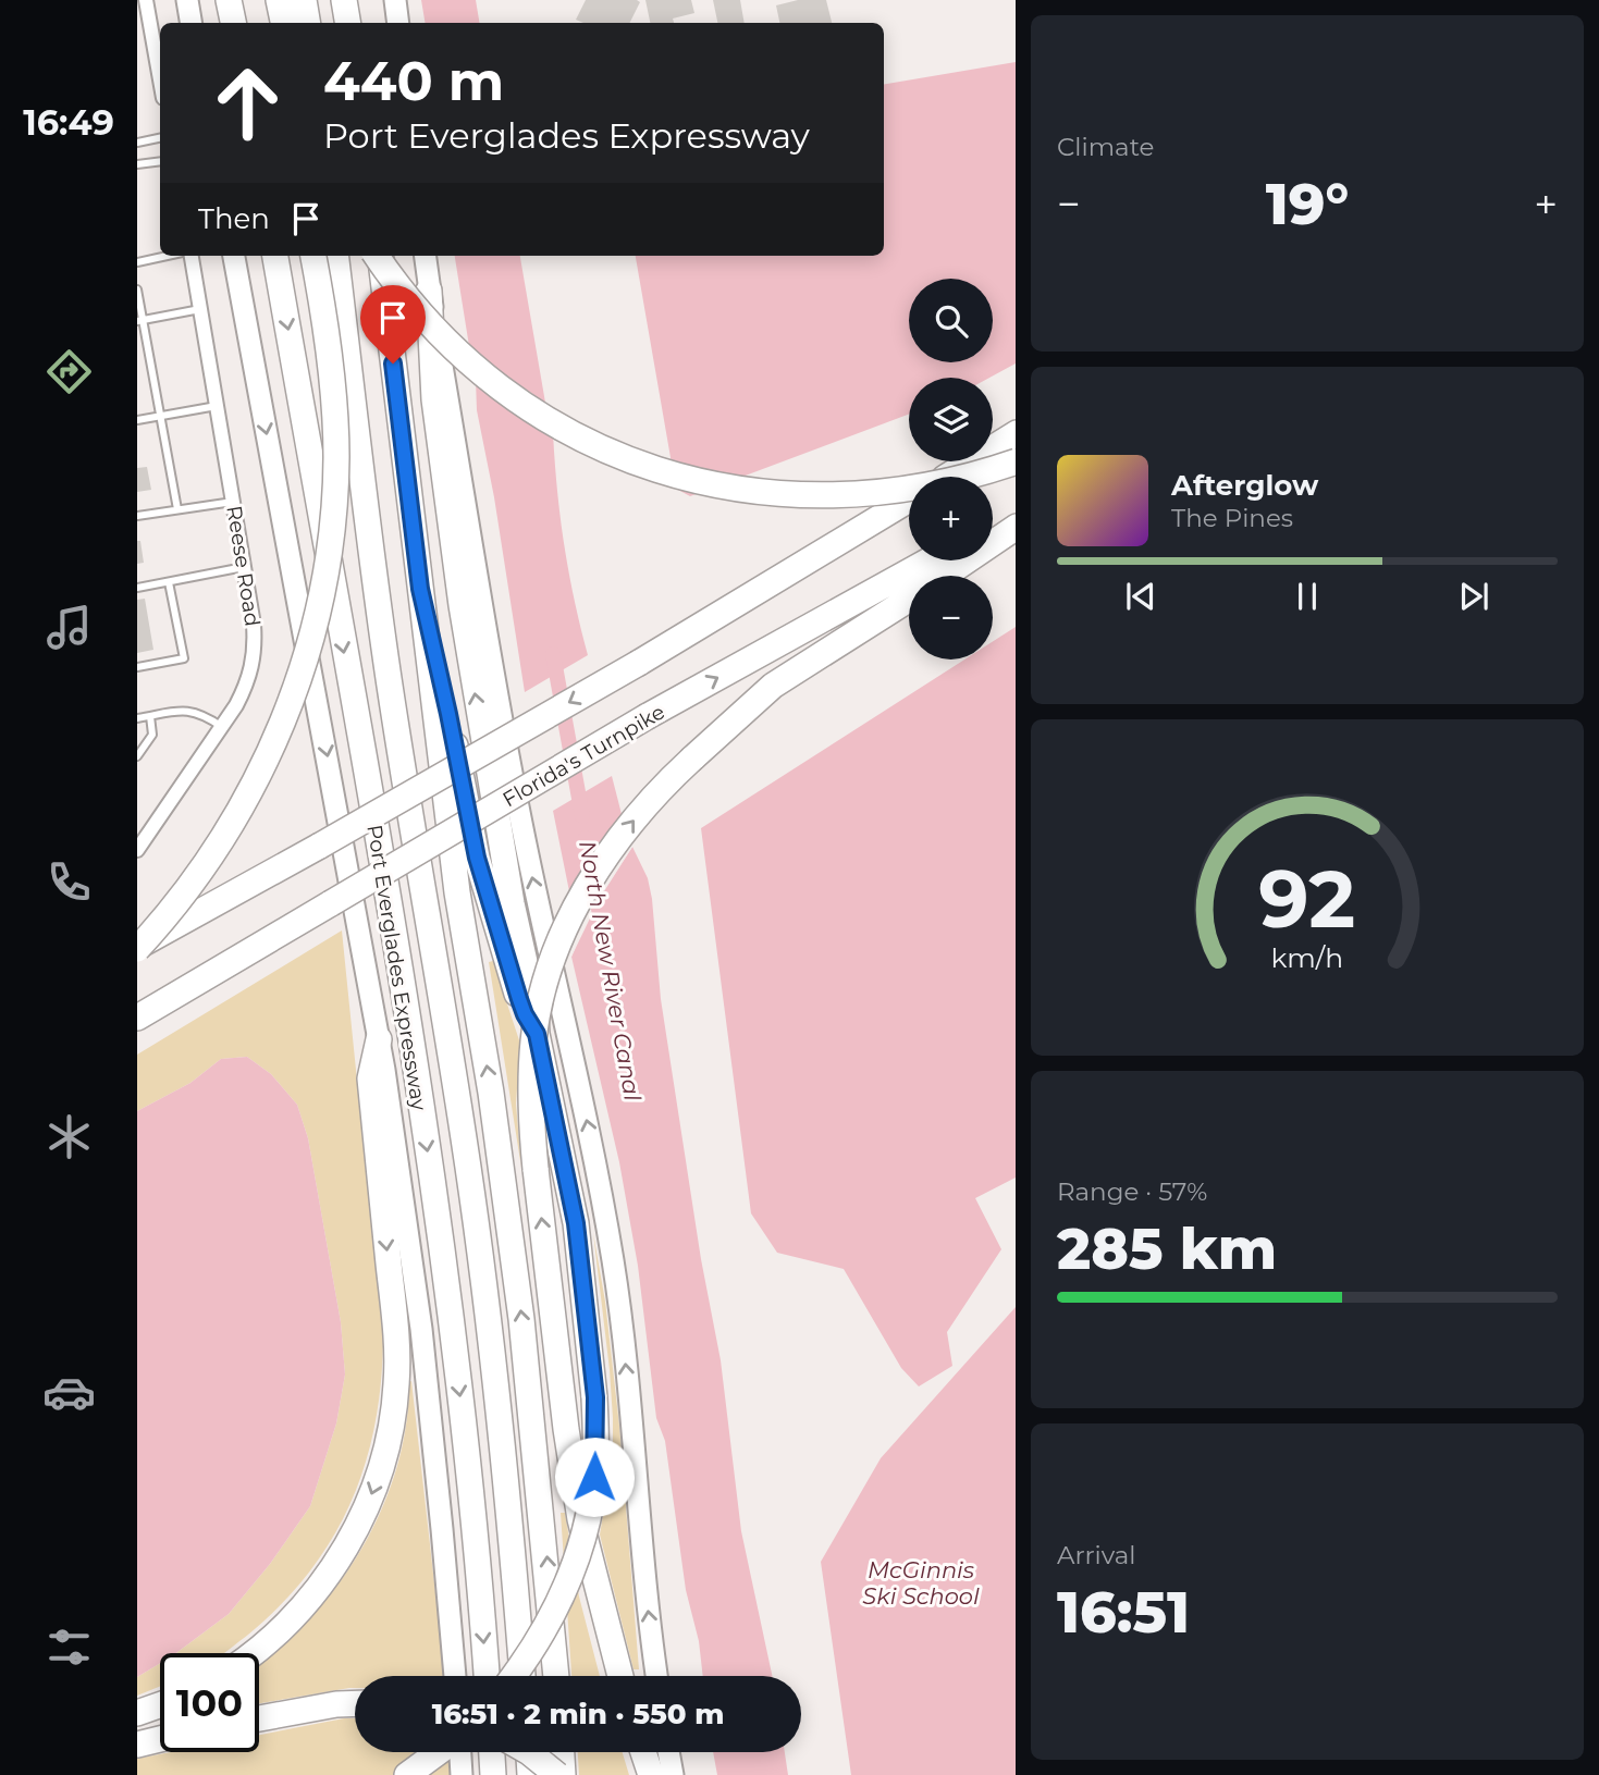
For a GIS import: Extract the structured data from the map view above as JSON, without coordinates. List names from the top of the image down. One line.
{"streets":{"highway":["Florida's Turnpike","Port Everglades Expressway"],"street":["Reese Road"]},"water":["North New River Canal","McGinnis Ski School"],"page":{"tabs":"16:49","tile":["Climate",["Range · 57%","285 km"],["Arrival","16:51"]],"turn":["440 m","Port Everglades Expressway"],"heat":["−","19°","+"],"then":"Then","map_buttons":["+","−"],"song":["Afterglow","The Pines"],"limit":"100","trip":"16:51 · 2 min · 550 m","gauge":["92","km/h"]}}
